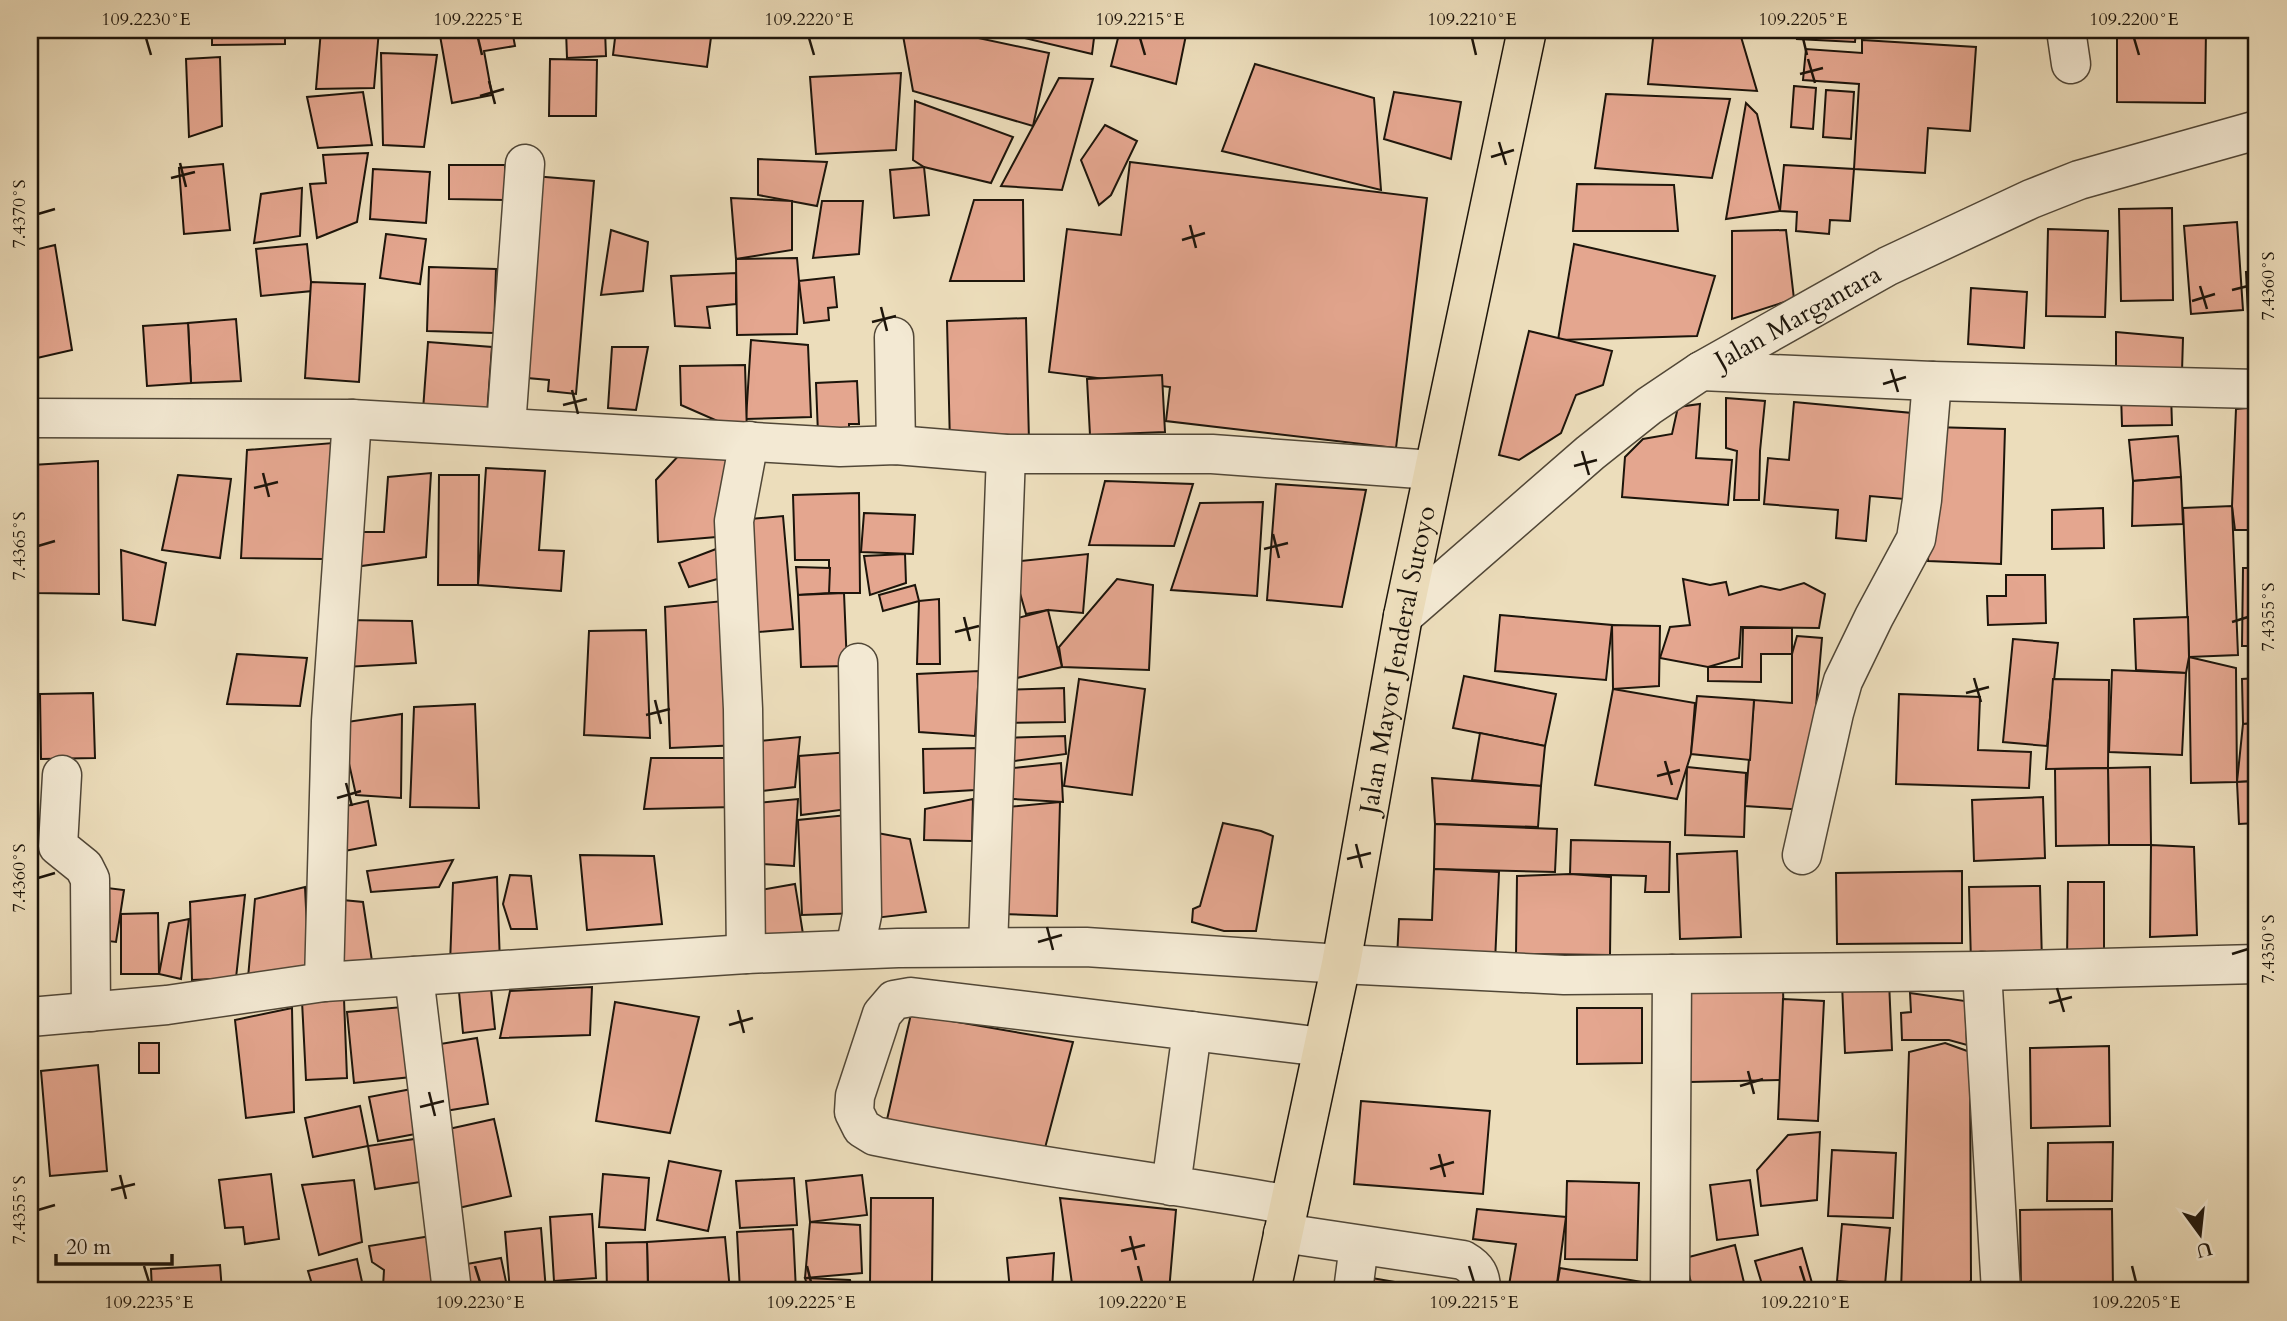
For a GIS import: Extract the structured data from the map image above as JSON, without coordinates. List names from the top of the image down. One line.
{"streets":{"main road":["Jalan Mayor Jenderal Sutoyo"],"street":["Jalan Margantara"]},"crossings":[["Jalan Margantara","Jalan Mayor Jenderal Sutoyo"]],"scale_bar":"20 m","north":"bottom","coordinates":["109.2230°E","109.2225°E","109.2220°E","109.2215°E","109.2210°E","109.2205°E","109.2200°E","7.4370°S","7.4360°S","7.4365°S","7.4355°S","7.4350°S","109.2235°E"]}
